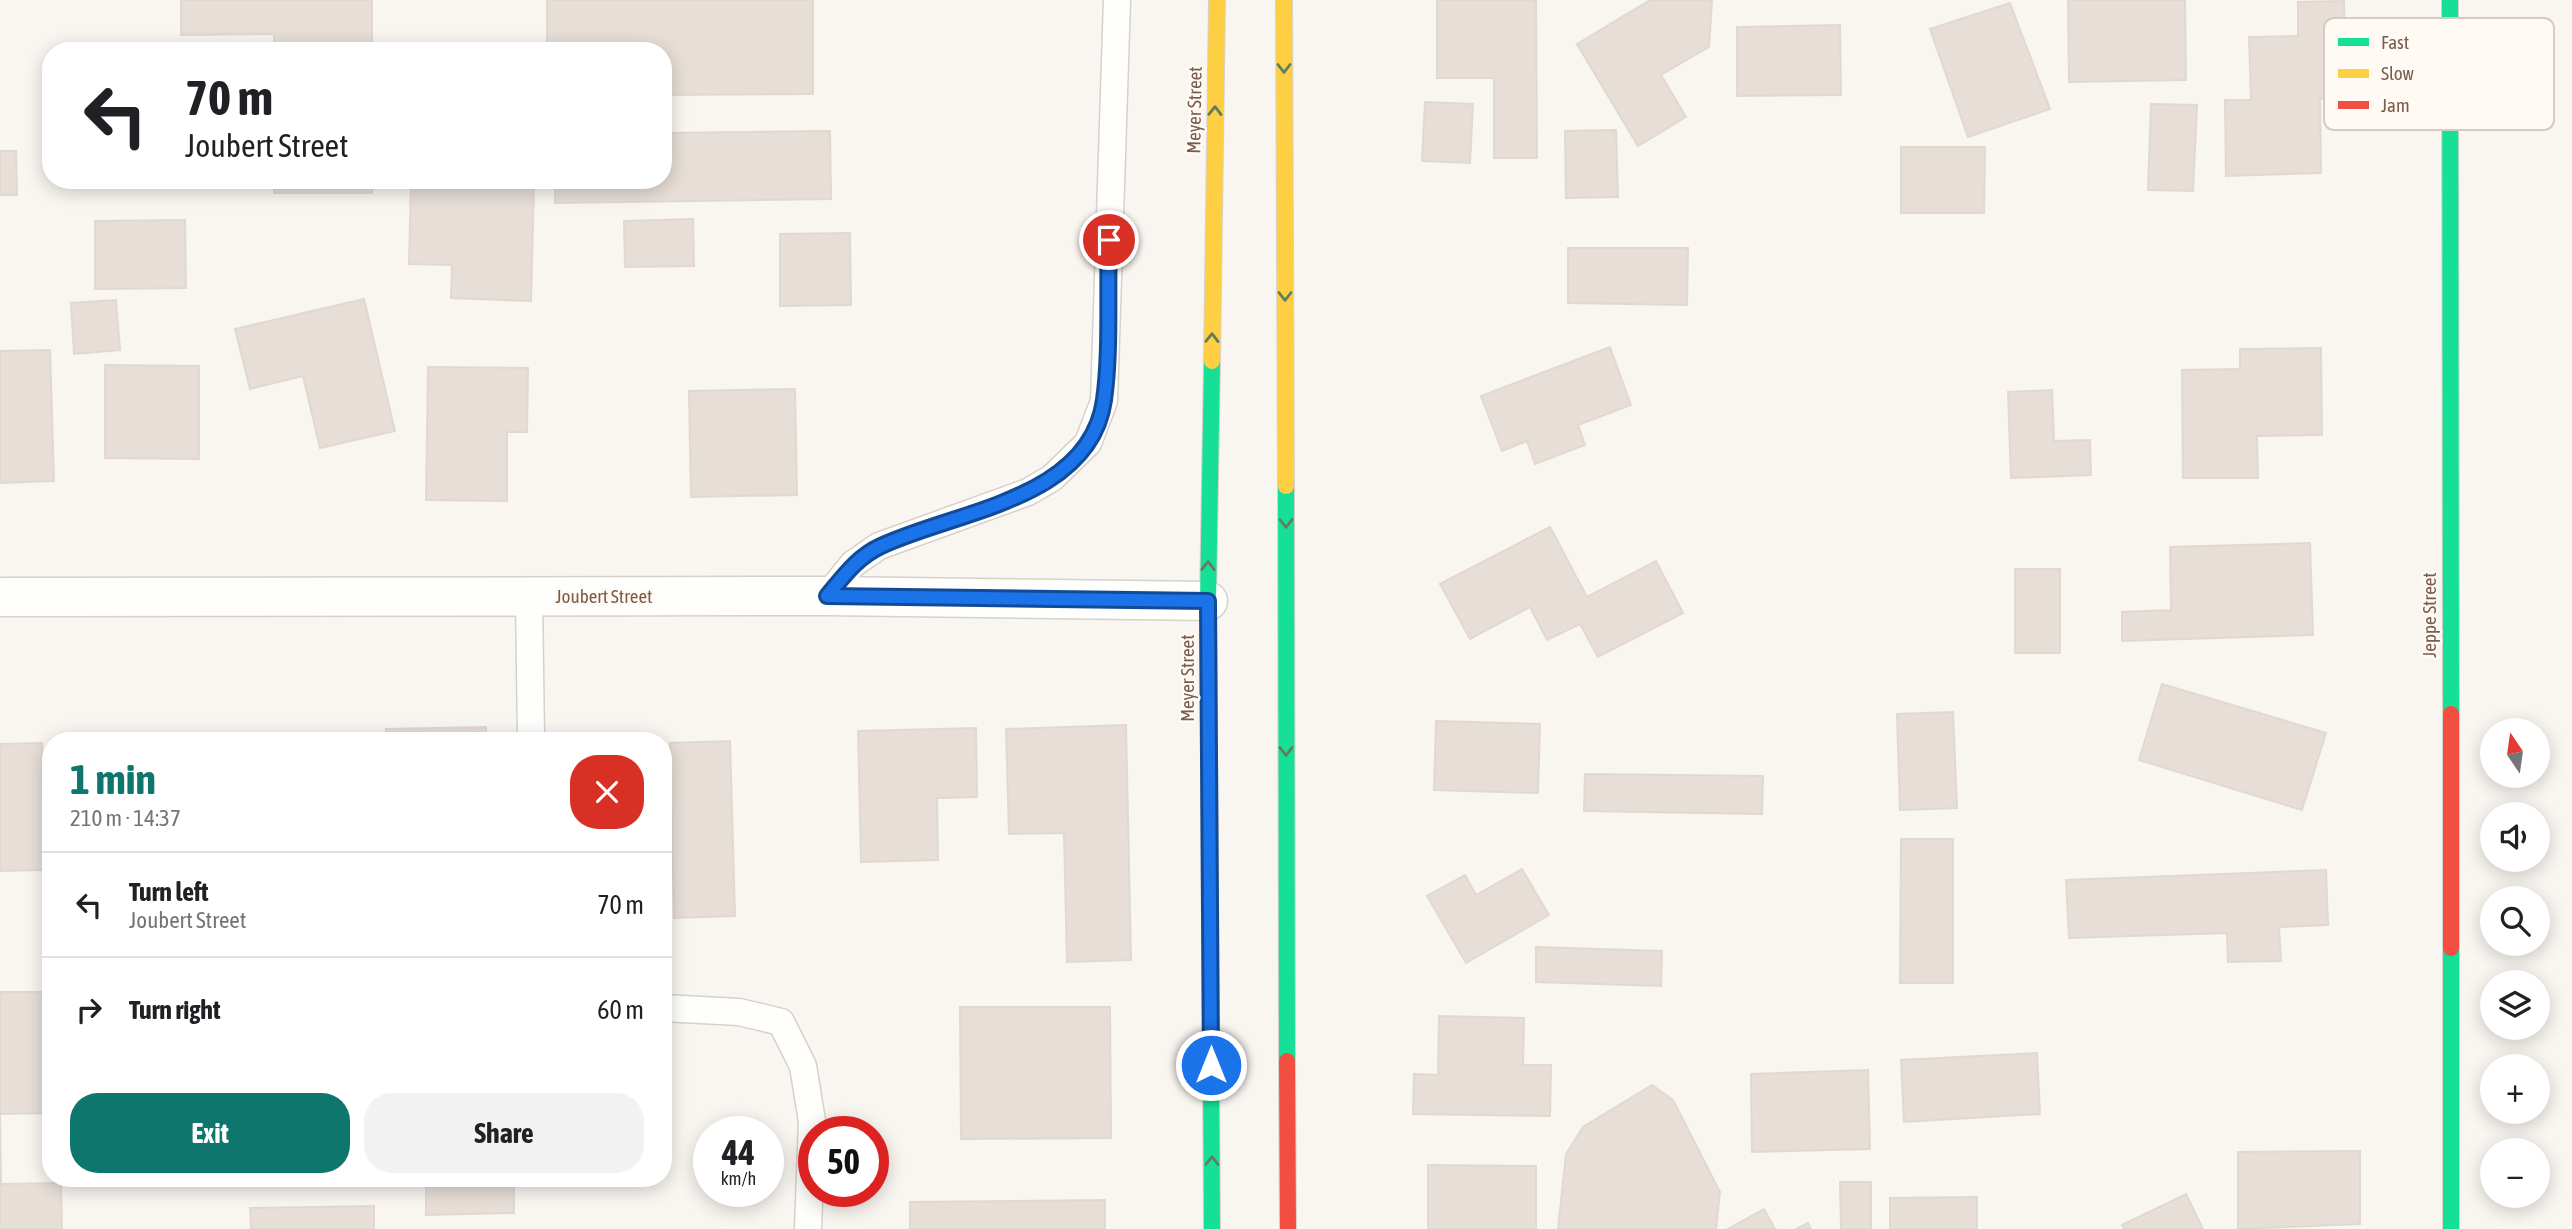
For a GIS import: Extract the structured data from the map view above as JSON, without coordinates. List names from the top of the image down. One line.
{"streets":{"main road":["Meyer Street","Jeppe Street"],"street":["Joubert Street"]},"crossings":[["Meyer Street","Joubert Street"]],"legend":["Fast","Slow","Jam"],"north":"top","page":{"turn":["70 m","Joubert Street"],"map_buttons":["+","−"],"heading":["1 min","210 m · 14:37"],"list":[{"name":"Turn left","note":"Joubert Street","value":"70 m"},{"name":"Turn right","value":"60 m"}],"buttons":["Exit","Share"],"speed":"44 km/h","limit":"50"}}
